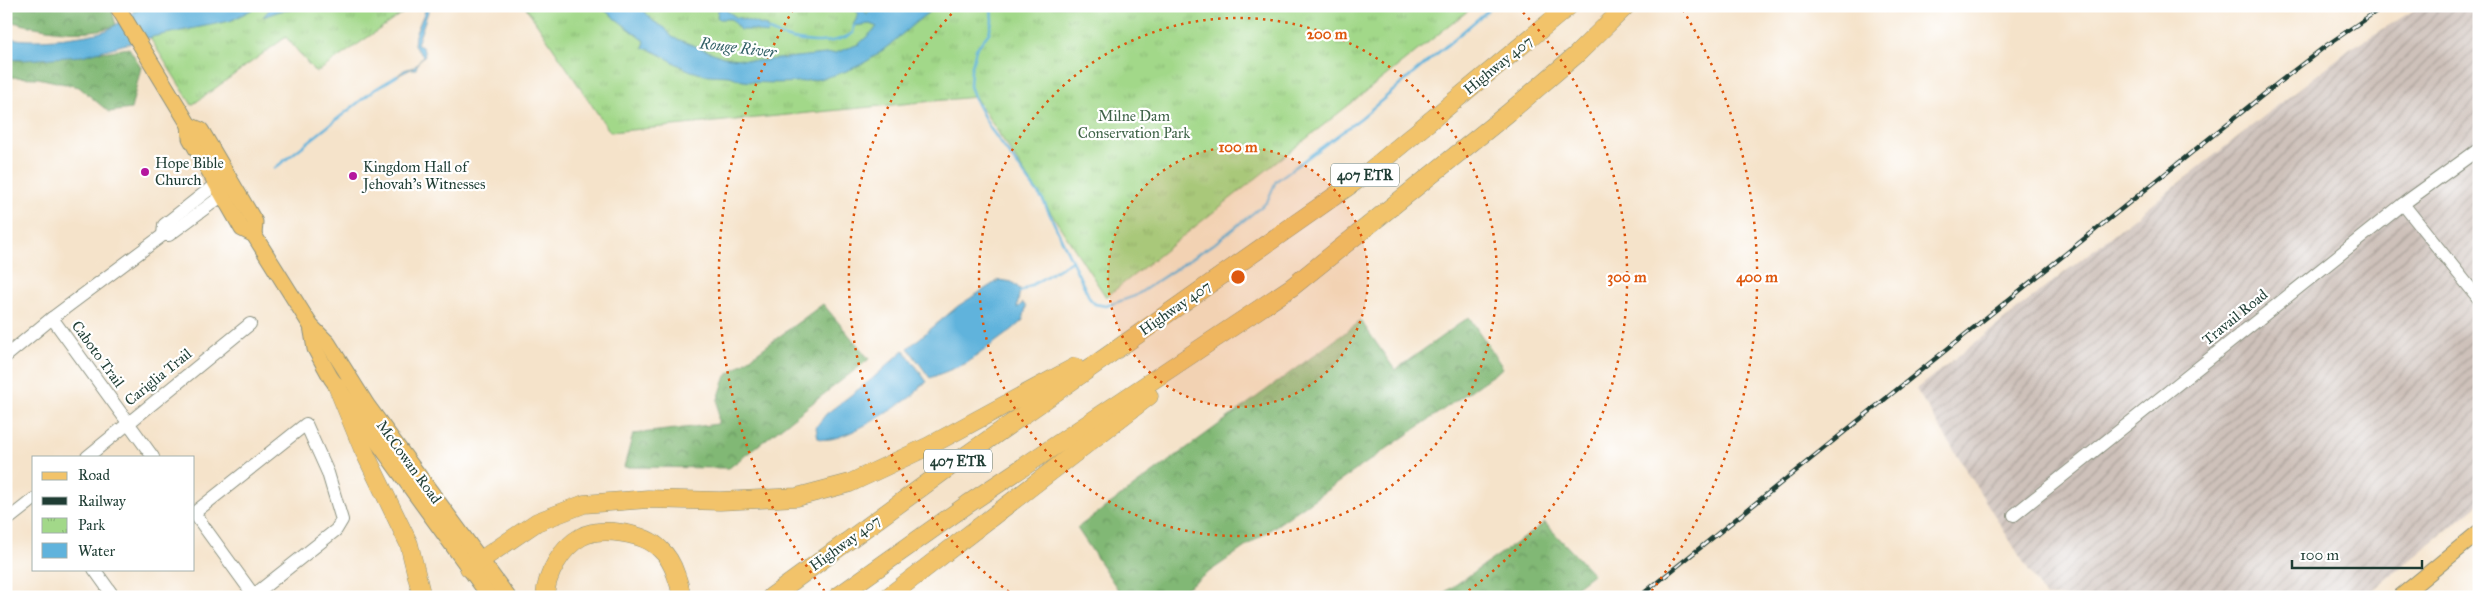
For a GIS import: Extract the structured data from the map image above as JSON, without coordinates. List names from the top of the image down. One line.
{"streets":{"highway":["Highway 407","407 ETR"],"main road":["McCowan Road"],"street":["Travail Road","Caboto Trail","Cariglia Trail"]},"crossings":[["Caboto Trail","Cariglia Trail"]],"water":["Rouge River"],"parks":["Milne Dam Conservation Park"],"places":["Hope Bible Church","Kingdom Hall of Jehovah's Witnesses"],"legend":["Road","Railway","Park","Water"],"scale_bar":"100 m","rings":["200 m","100 m","300 m","400 m"]}
